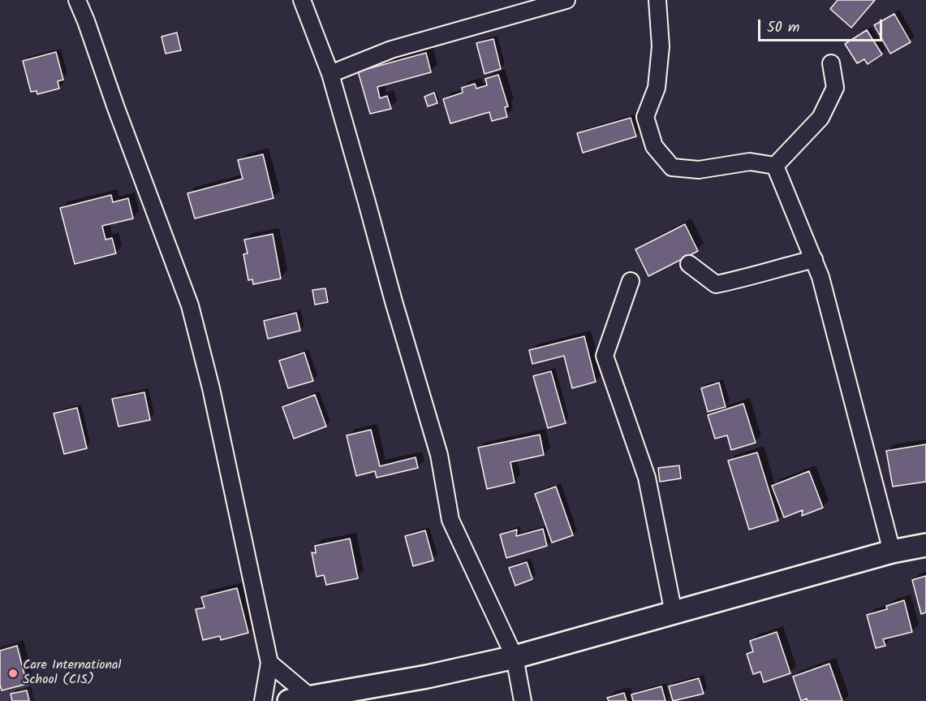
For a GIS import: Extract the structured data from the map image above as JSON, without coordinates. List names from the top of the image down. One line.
{"places":["Care International School (CIS)"],"scale_bar":"50 m"}
